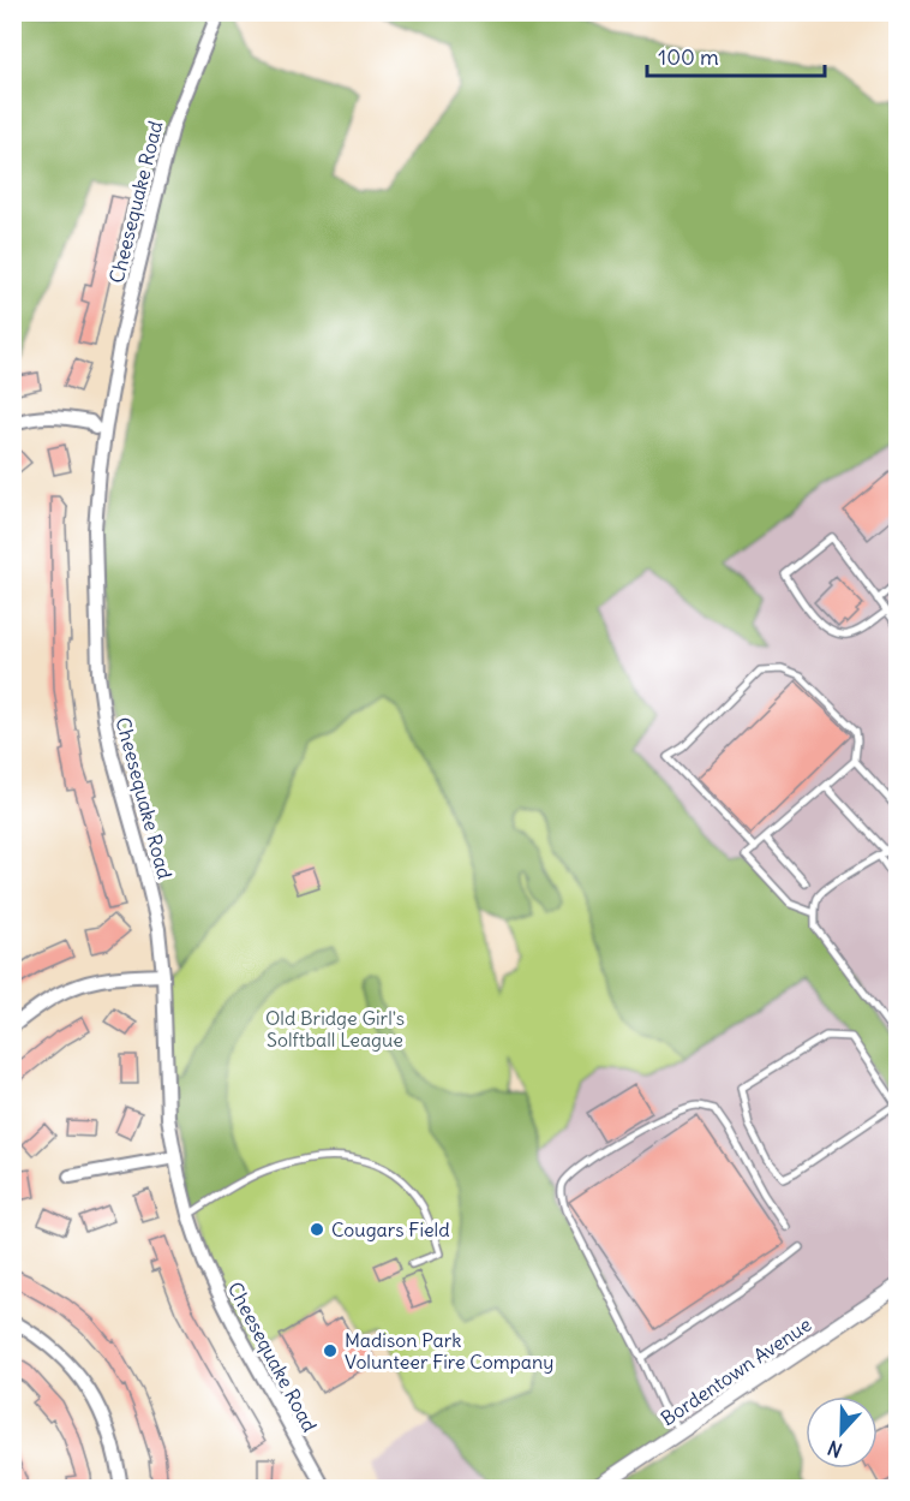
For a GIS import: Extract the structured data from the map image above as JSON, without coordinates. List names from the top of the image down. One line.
{"streets":{"street":["Cheesequake Road","Bordentown Avenue"]},"parks":["Old Bridge Girl's Solftball League"],"places":["Cougars Field","Madison Park Volunteer Fire Company"],"scale_bar":"100 m","north":"bottom"}
